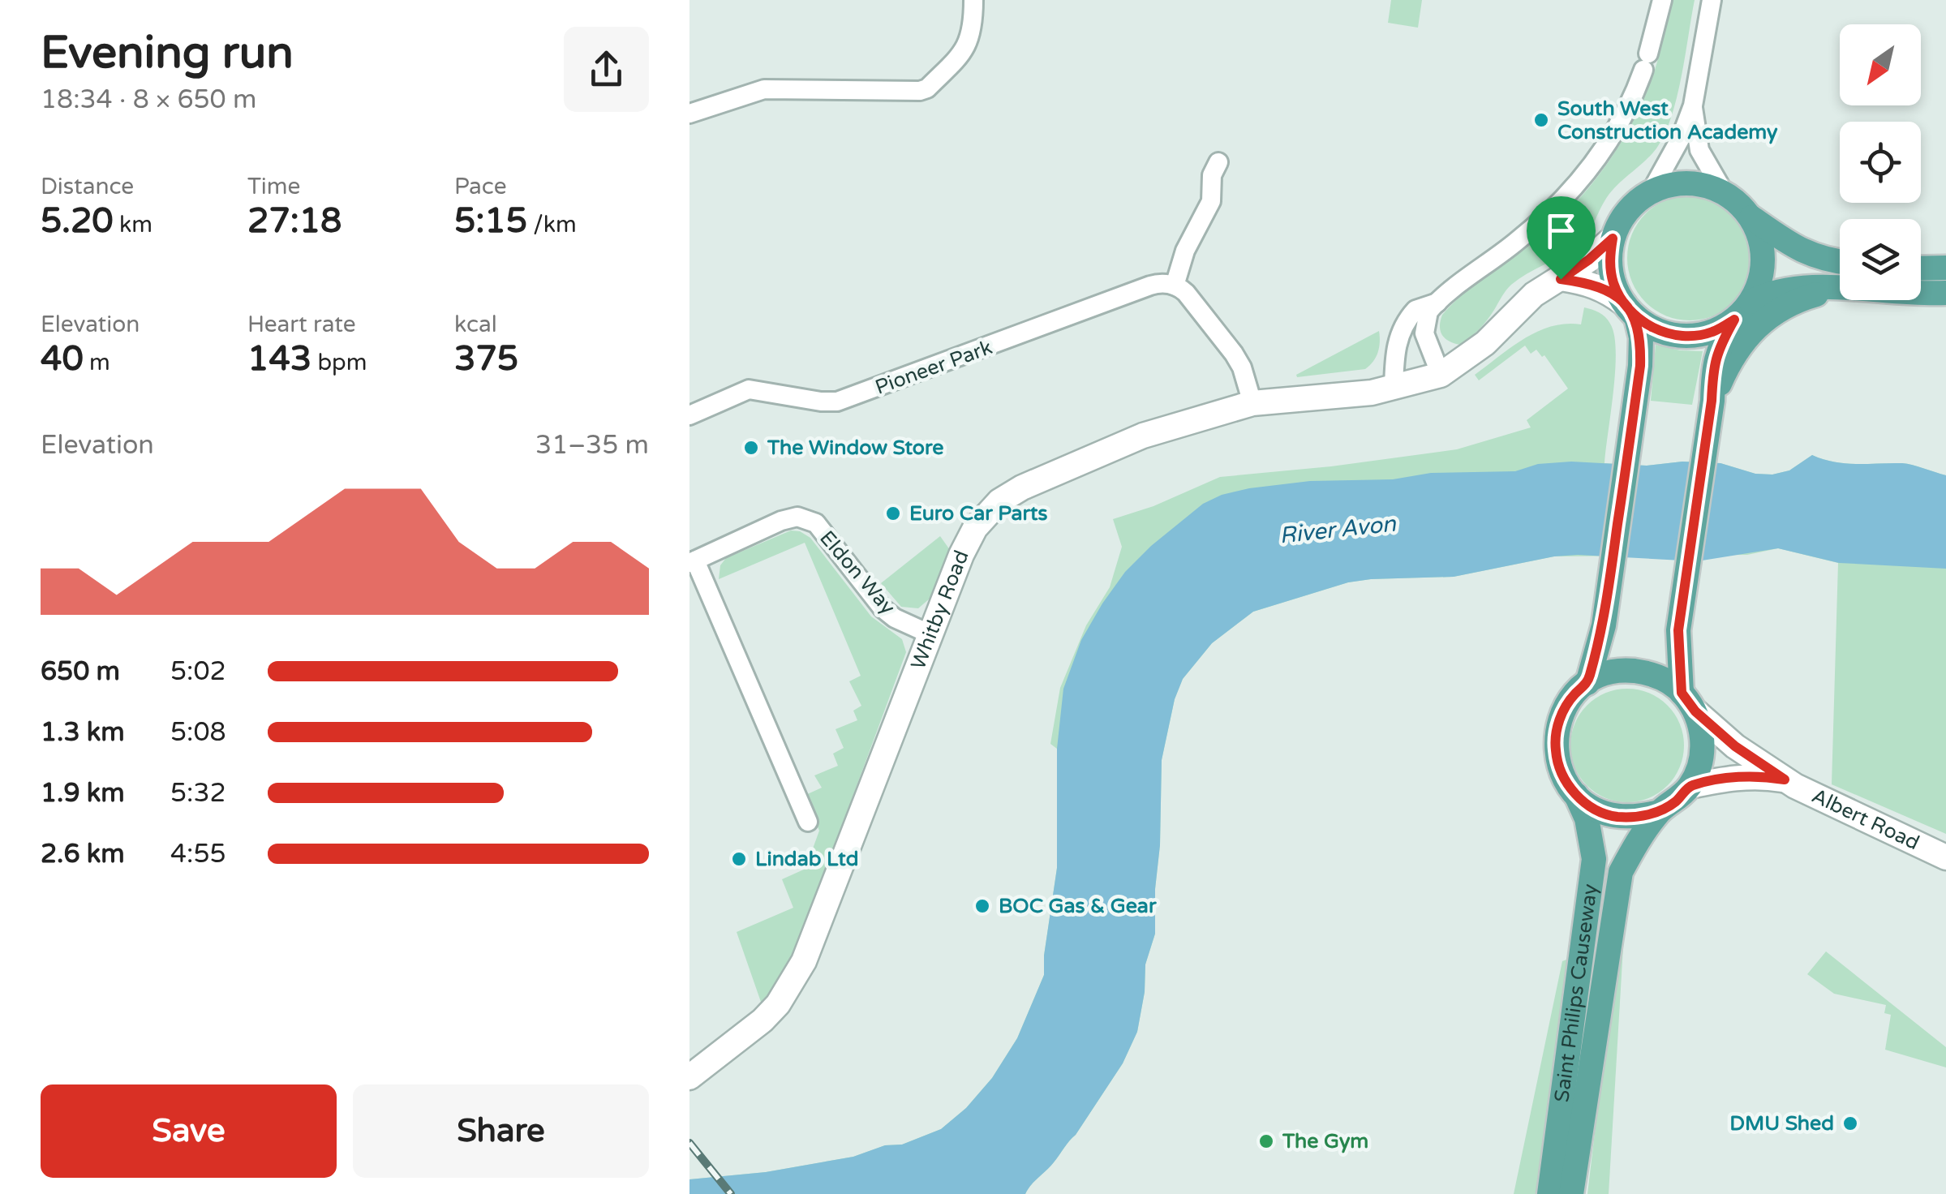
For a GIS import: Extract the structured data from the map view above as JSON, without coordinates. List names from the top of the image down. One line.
{"streets":{"main road":["Saint Philips Causeway"],"street":["Pioneer Park","Eldon Way","Whitby Road","Albert Road"]},"crossings":[["Eldon Way","Whitby Road"],["Albert Road","Saint Philips Causeway"]],"water":["River Avon"],"places":["South West Construction Academy","The Window Store","Euro Car Parts","Lindab Ltd","BOC Gas & Gear","DMU Shed","The Gym"],"north":"bottom left","page":{"heading":["Evening run","18:34 · 8 × 650 m"],"stats":[["Distance","5.20 km"],["Time","27:18"],["Pace","5:15 /km"],["Elevation","40 m"],["Heart rate","143 bpm"],["kcal","375"]],"chart":["Elevation","31–35 m"],"list":[{"name":"650 m","note":"5:02"},{"name":"1.3 km","note":"5:08"},{"name":"1.9 km","note":"5:32"},{"name":"2.6 km","note":"4:55"}],"buttons":["Save","Share"]}}
